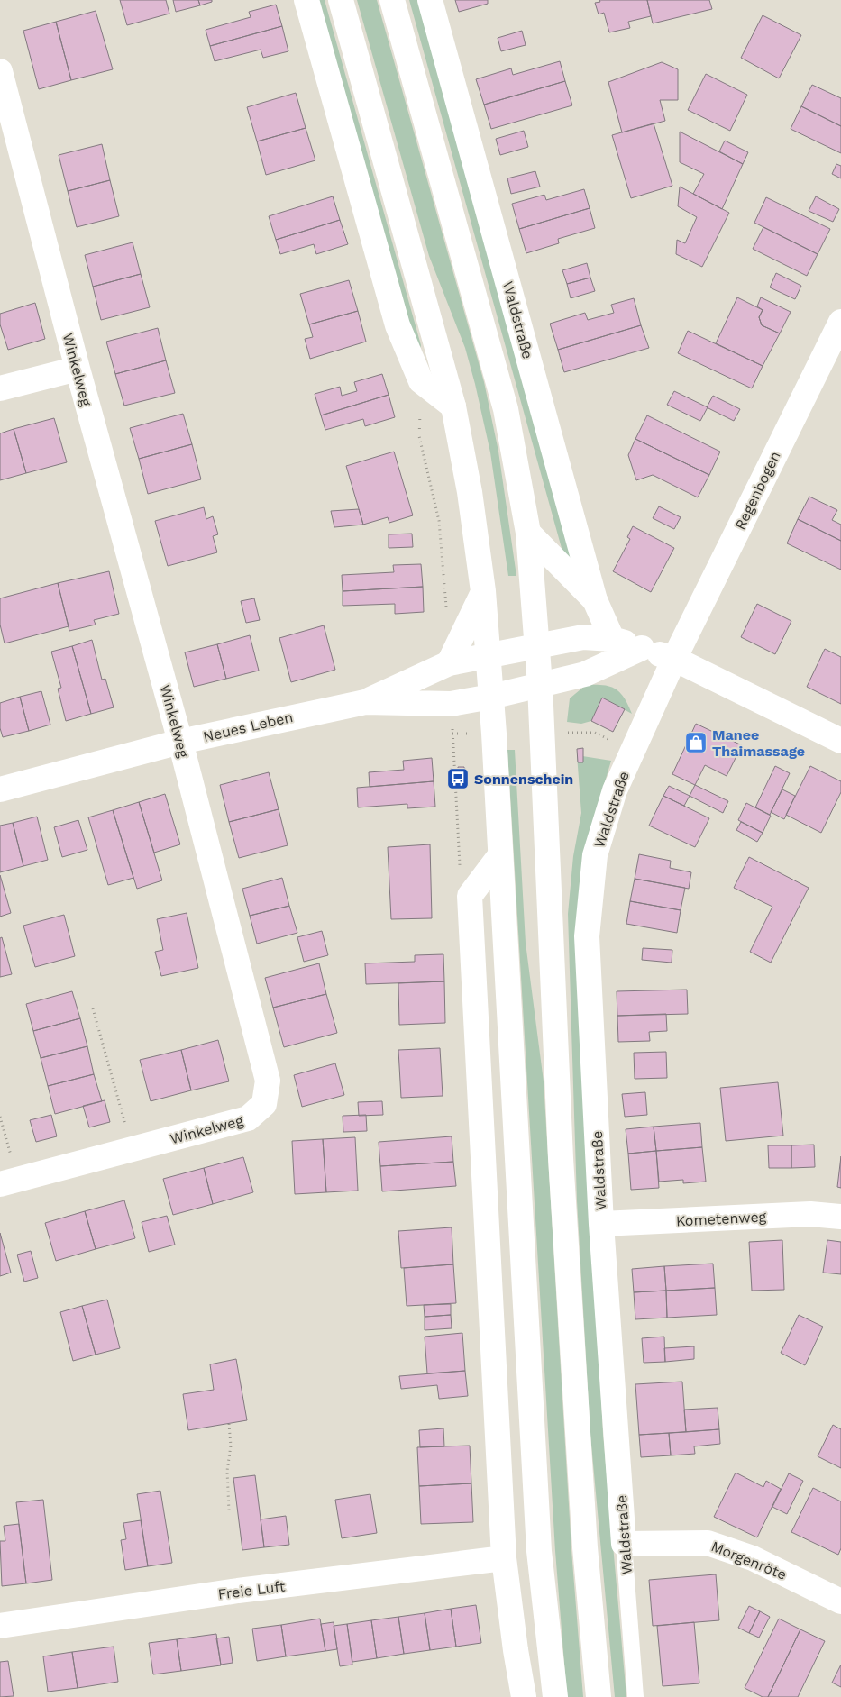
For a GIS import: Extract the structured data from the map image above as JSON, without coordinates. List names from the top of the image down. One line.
{"streets":{"street":["Waldstraße","Winkelweg","Regenbogen","Neues Leben","Kometenweg","Morgenröte","Freie Luft"]},"crossings":[["Waldstraße","Regenbogen"],["Waldstraße","Kometenweg"],["Waldstraße","Morgenröte"],["Winkelweg","Neues Leben"]],"places":{"shop":["Manee Thaimassage"],"bus stop":["Sonnenschein"]}}
